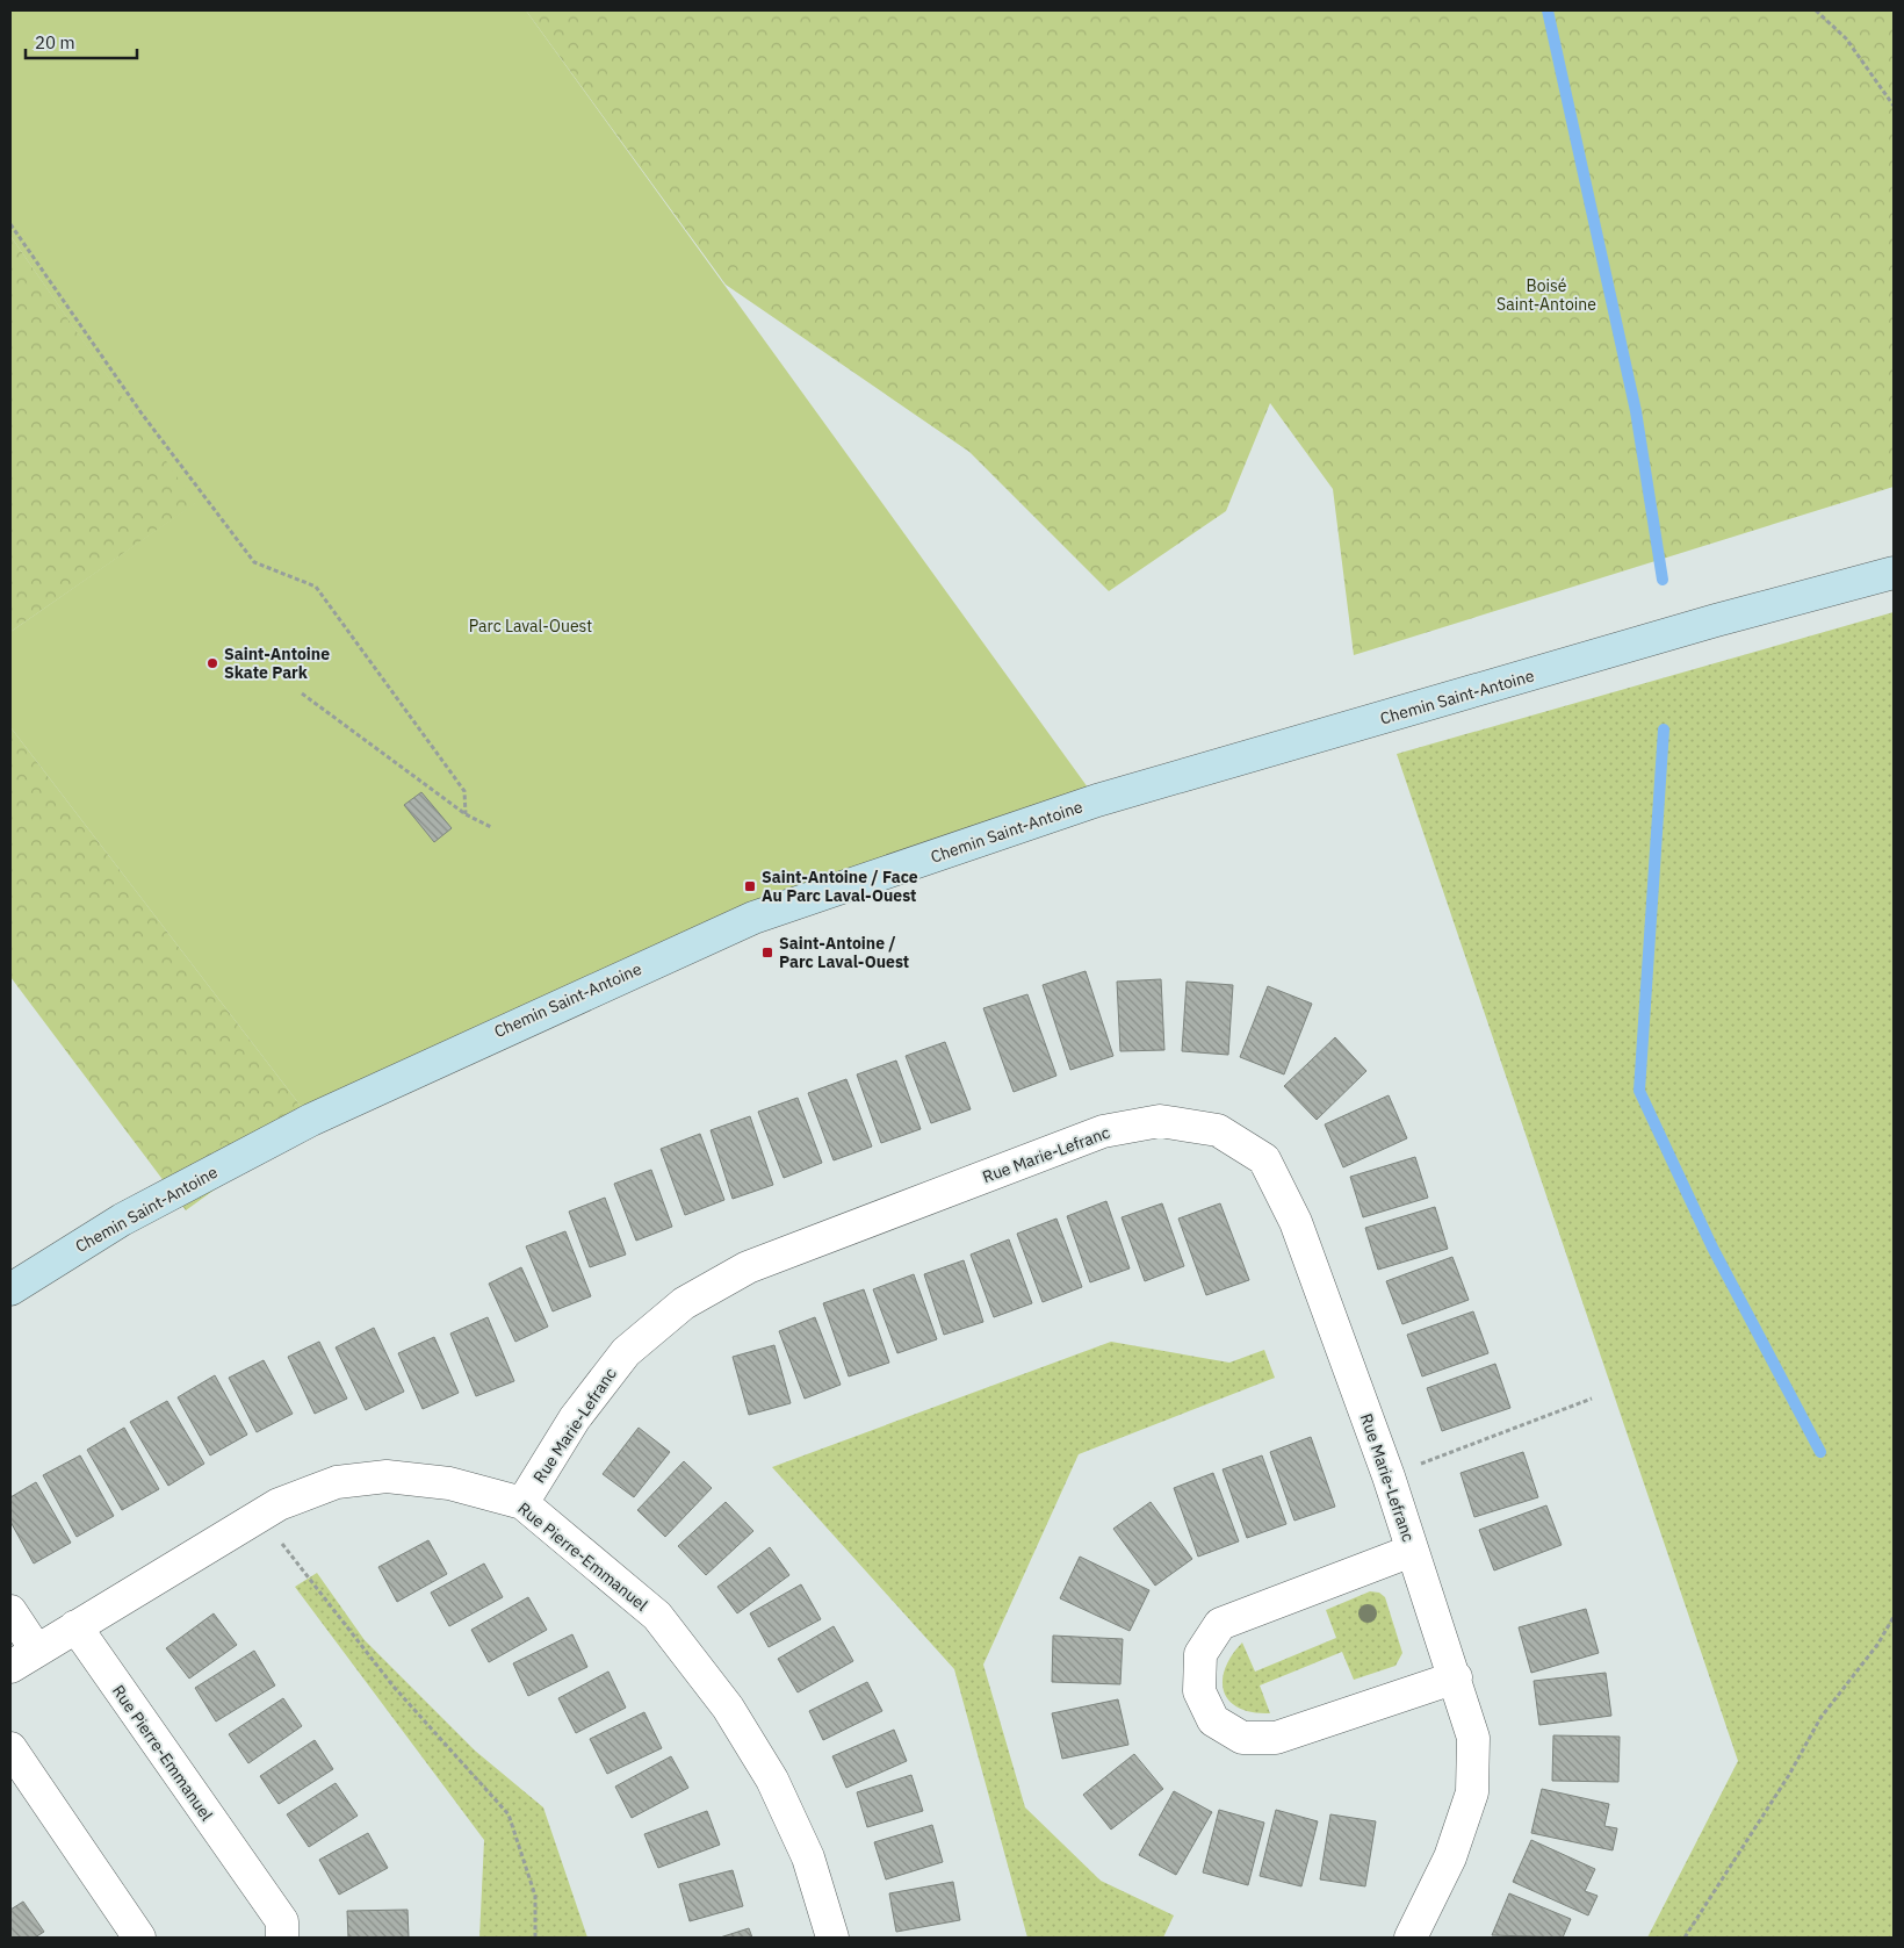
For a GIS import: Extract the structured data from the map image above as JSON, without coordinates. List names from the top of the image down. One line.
{"streets":{"street":["Chemin Saint-Antoine","Rue Marie-Lefranc","Rue Pierre-Emmanuel"]},"crossings":[["Rue Marie-Lefranc","Rue Pierre-Emmanuel"]],"parks":["Boisé Saint-Antoine","Parc Laval-Ouest"],"places":{"other":["Saint-Antoine Skate Park"],"transit":["Saint-Antoine / Face Au Parc Laval-Ouest","Saint-Antoine / Parc Laval-Ouest"]},"scale_bar":"20 m"}
